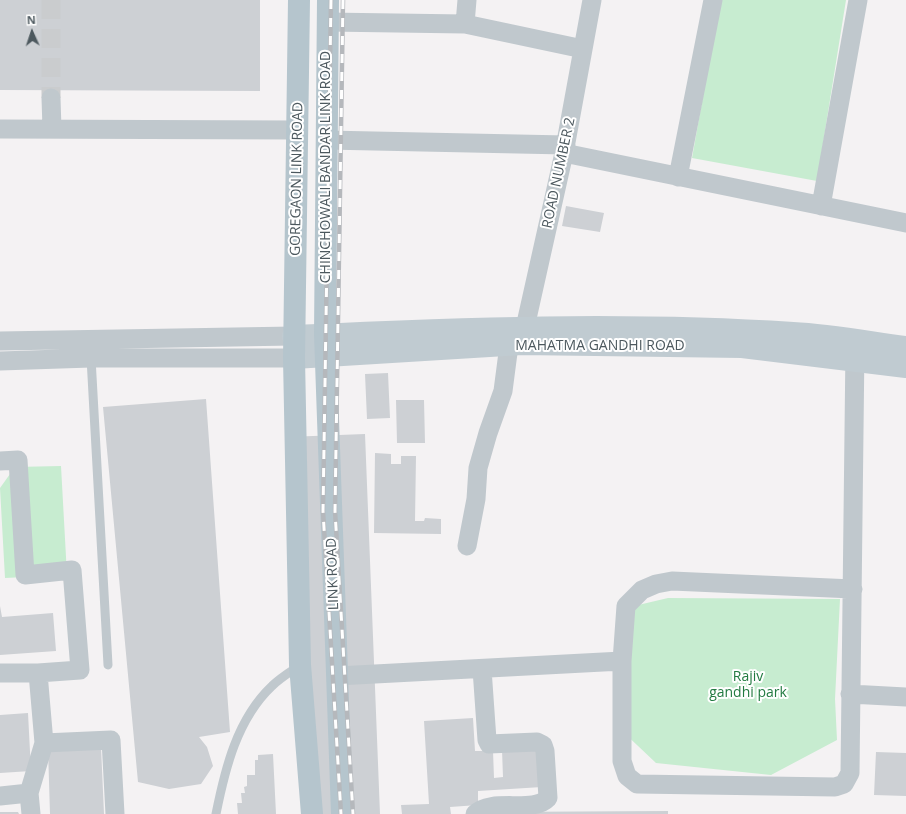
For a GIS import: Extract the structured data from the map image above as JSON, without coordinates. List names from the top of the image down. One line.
{"streets":{"main road":["CHINCHOWALI BANDAR LINK ROAD","GOREGAON LINK ROAD","MAHATMA GANDHI ROAD","LINK ROAD"],"street":["ROAD NUMBER 2"]},"crossings":[["CHINCHOWALI BANDAR LINK ROAD","MAHATMA GANDHI ROAD"],["CHINCHOWALI BANDAR LINK ROAD","LINK ROAD"],["ROAD NUMBER 2","MAHATMA GANDHI ROAD"],["GOREGAON LINK ROAD","MAHATMA GANDHI ROAD"],["MAHATMA GANDHI ROAD","LINK ROAD"]],"parks":["Rajiv gandhi park"],"north":"top"}
